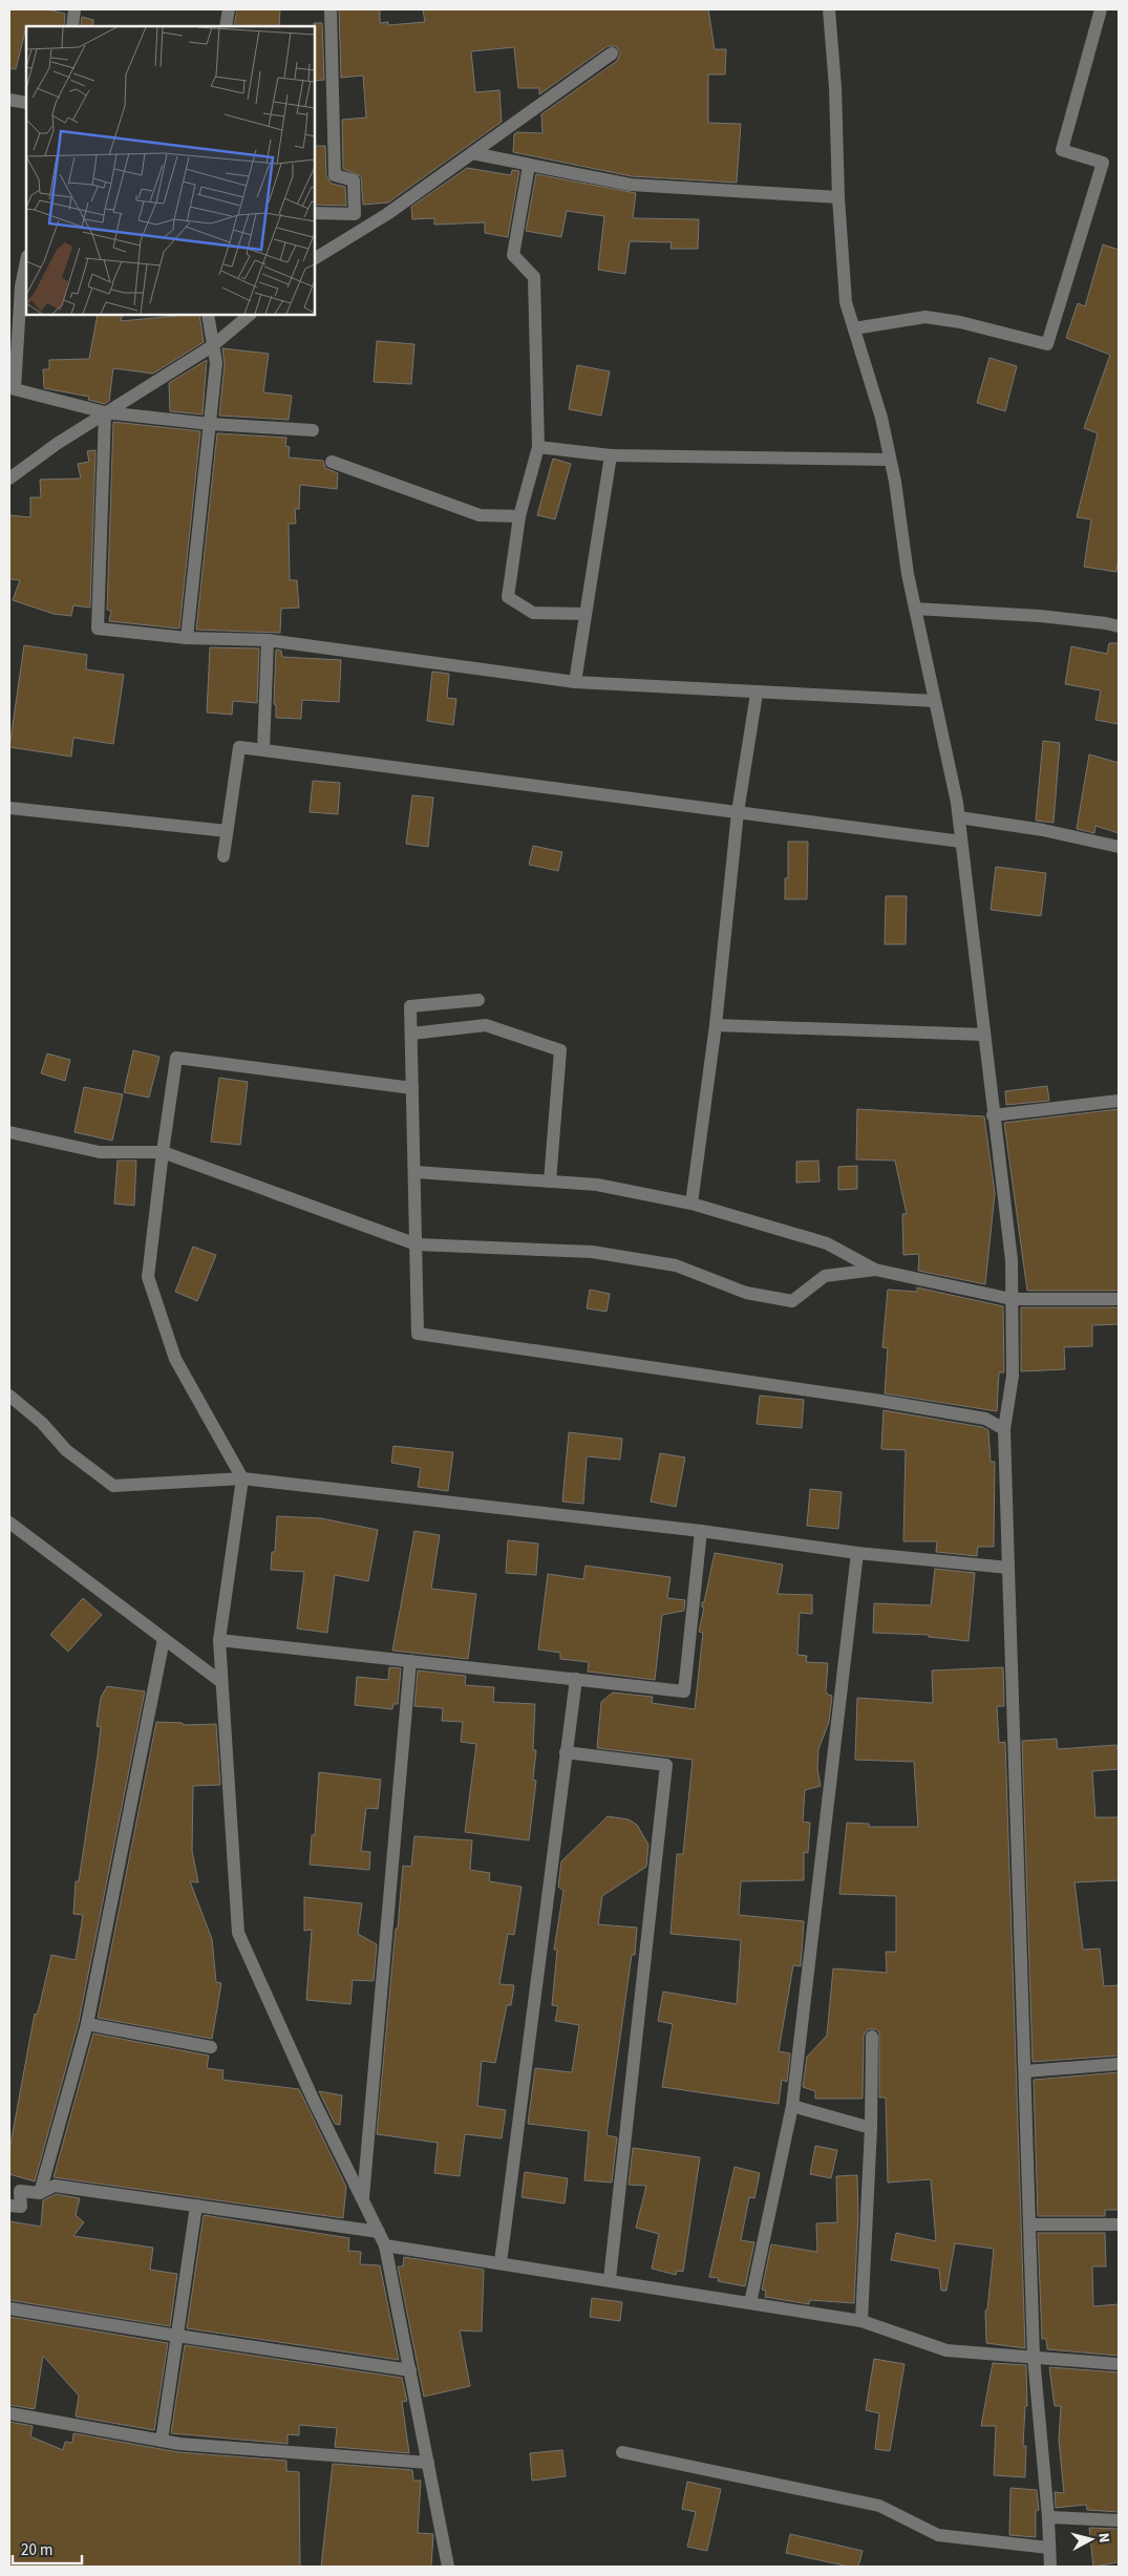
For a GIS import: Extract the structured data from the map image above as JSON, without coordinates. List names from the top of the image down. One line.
{"scale_bar":"20 m","north":"right"}
